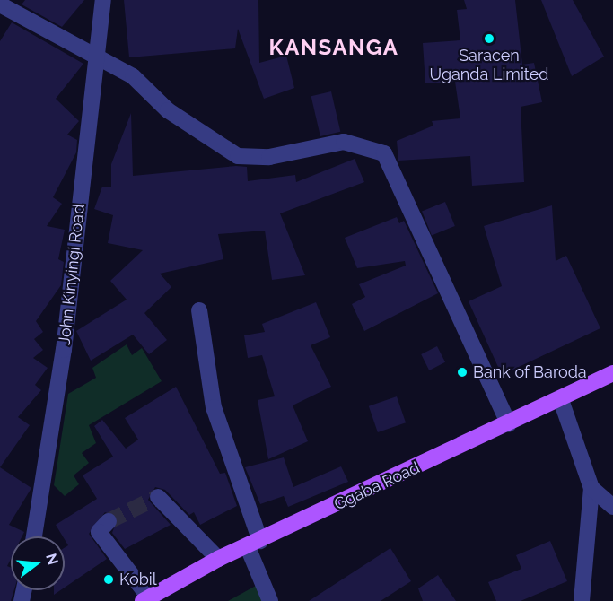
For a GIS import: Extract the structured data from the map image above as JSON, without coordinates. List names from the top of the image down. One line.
{"streets":{"main road":["Ggaba Road"],"street":["John Kinyingi Road"]},"districts":["KANSANGA"],"places":["Saracen Uganda Limited","Bank of Baroda","Kobil"],"north":"right"}
